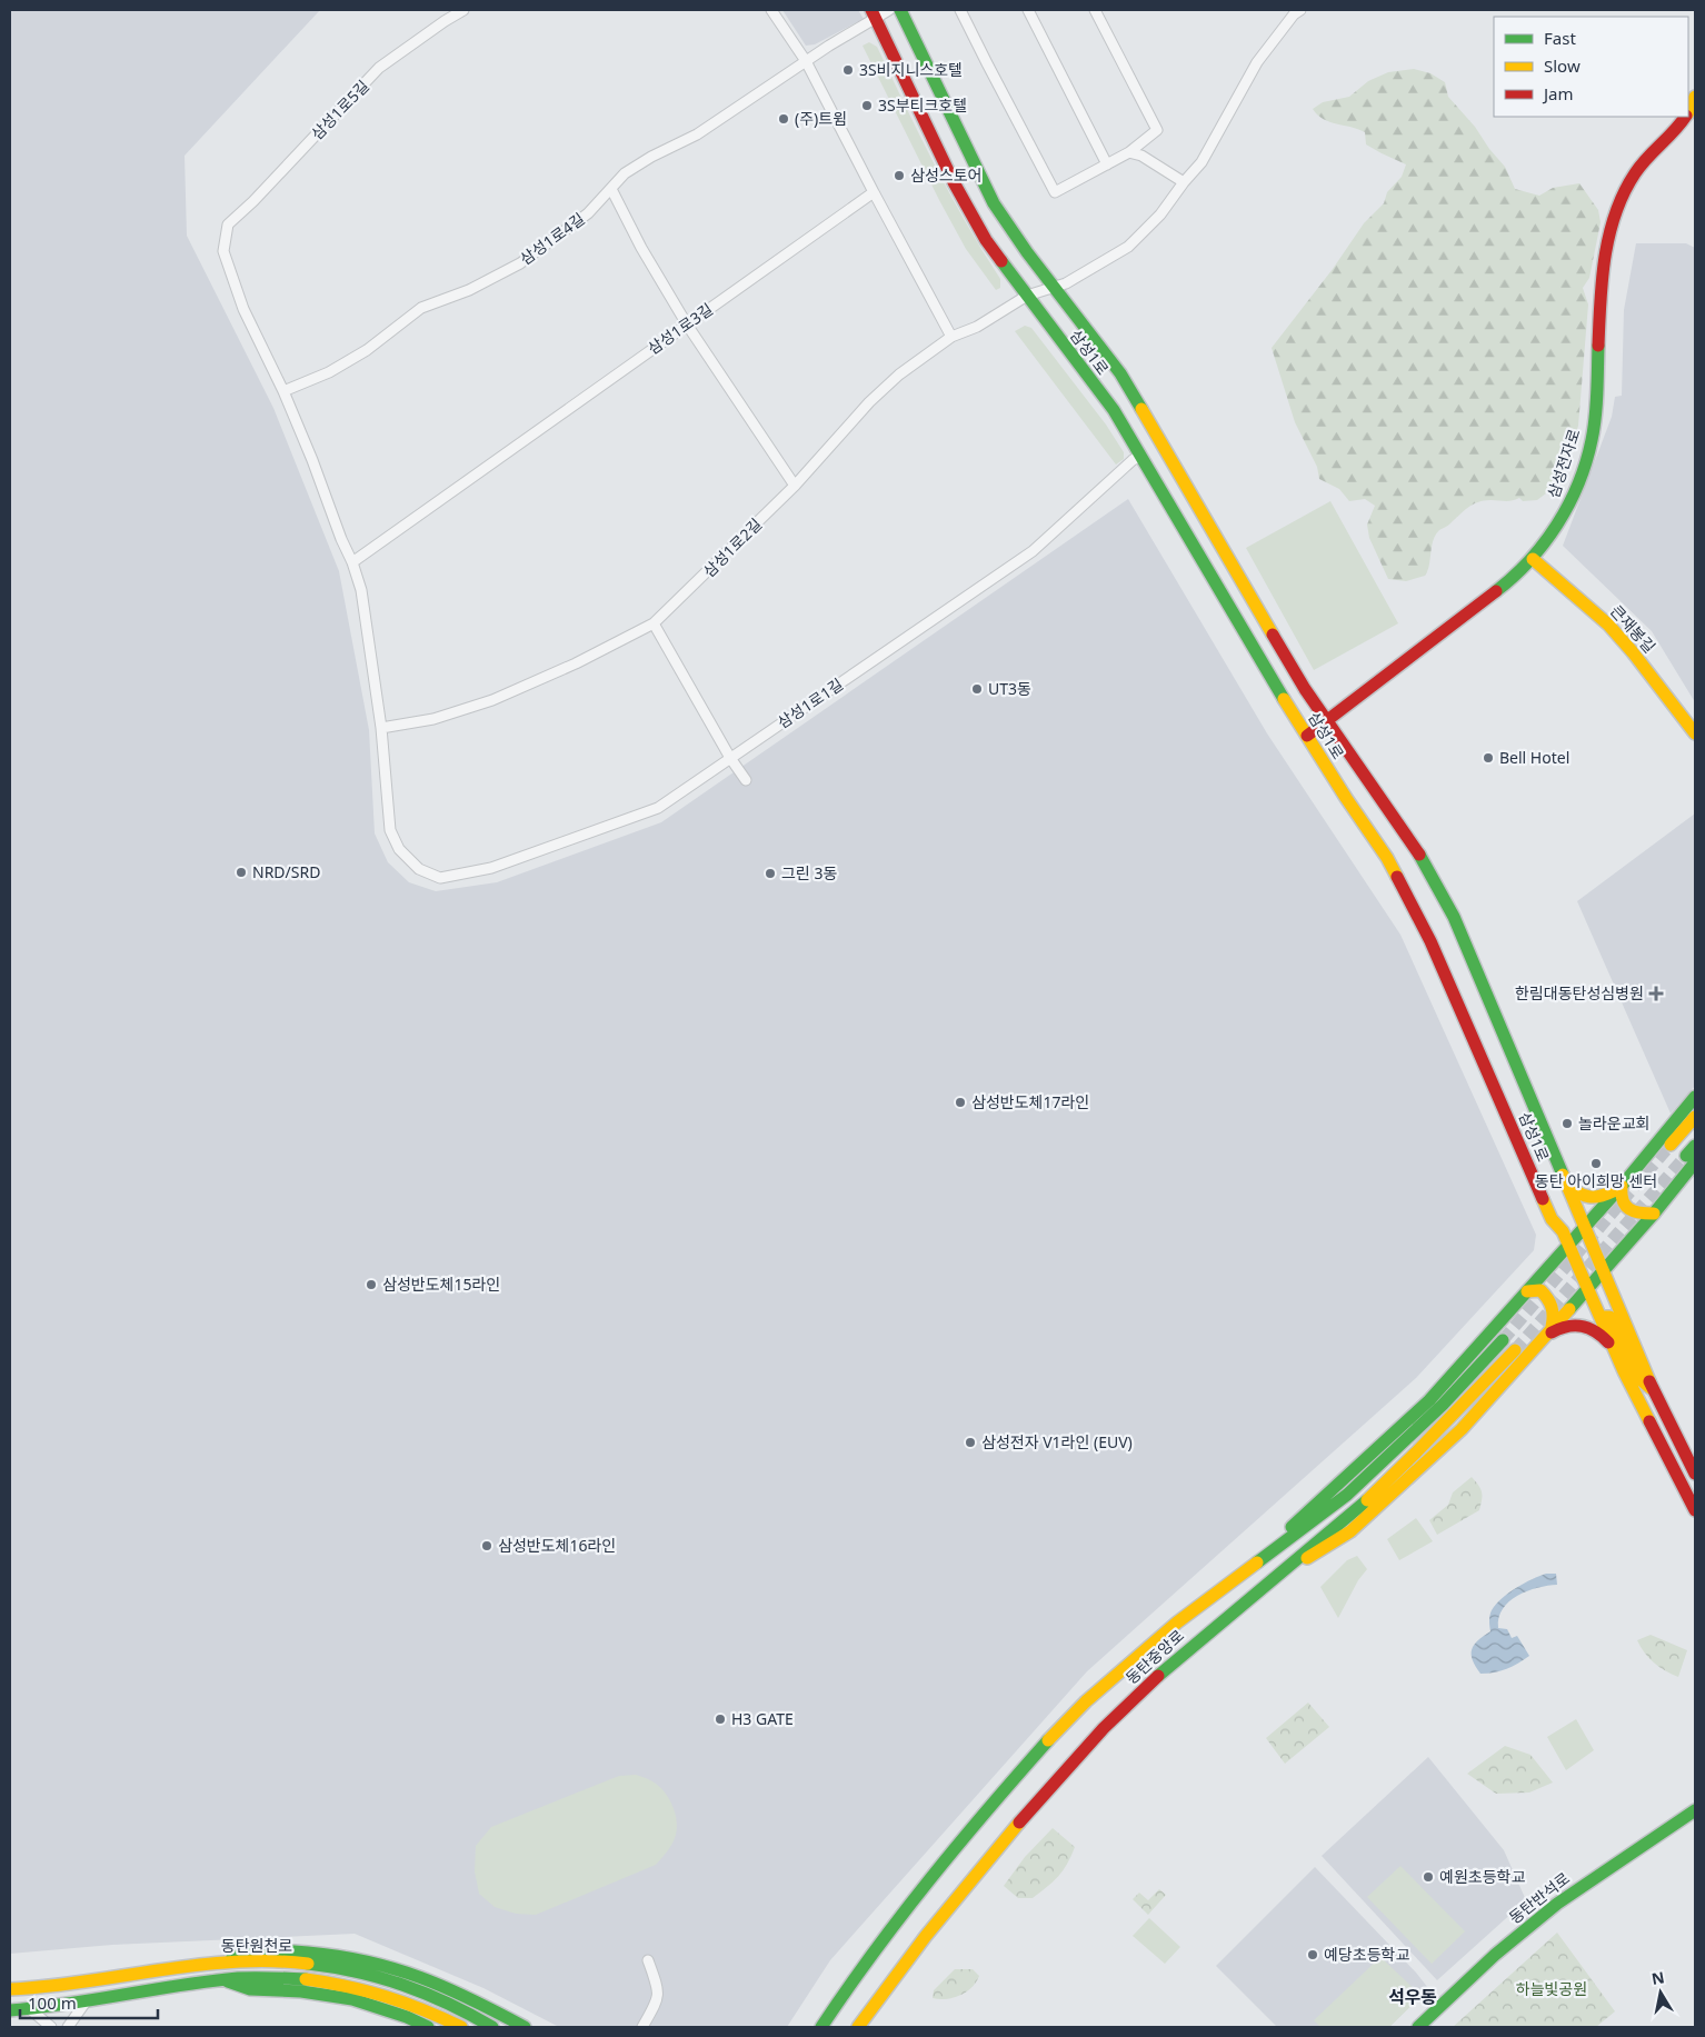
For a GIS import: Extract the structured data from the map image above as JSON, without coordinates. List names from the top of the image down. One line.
{"streets":{"street":["삼성1로5길","삼성1로4길","삼성1로3길","삼성1로","삼성전자로","삼성1로2길","큰재봉길","삼성1로1길","동탄중앙로","동탄반석로","동탄원천로"]},"crossings":[["삼성1로5길","삼성1로4길"],["삼성1로4길","삼성1로"],["삼성1로","삼성전자로"],["삼성1로","삼성1로2길"],["삼성1로","삼성1로1길"],["삼성전자로","큰재봉길"],["삼성1로2길","삼성1로1길"]],"districts":["석우동"],"parks":["하늘빛공원"],"places":{"other":["3S비지니스호텔","3S부티크호텔","(주)트윔","삼성스토어","UT3동","Bell Hotel","NRD/SRD","그린 3동","삼성반도체17라인","놀라운교회","동탄 아이희망 센터","삼성반도체15라인","삼성전자 V1라인 (EUV)","삼성반도체16라인","H3 GATE","예원초등학교","예당초등학교"],"health":["한림대동탄성심병원"]},"legend":["Fast","Slow","Jam"],"scale_bar":"100 m","north":"top"}
